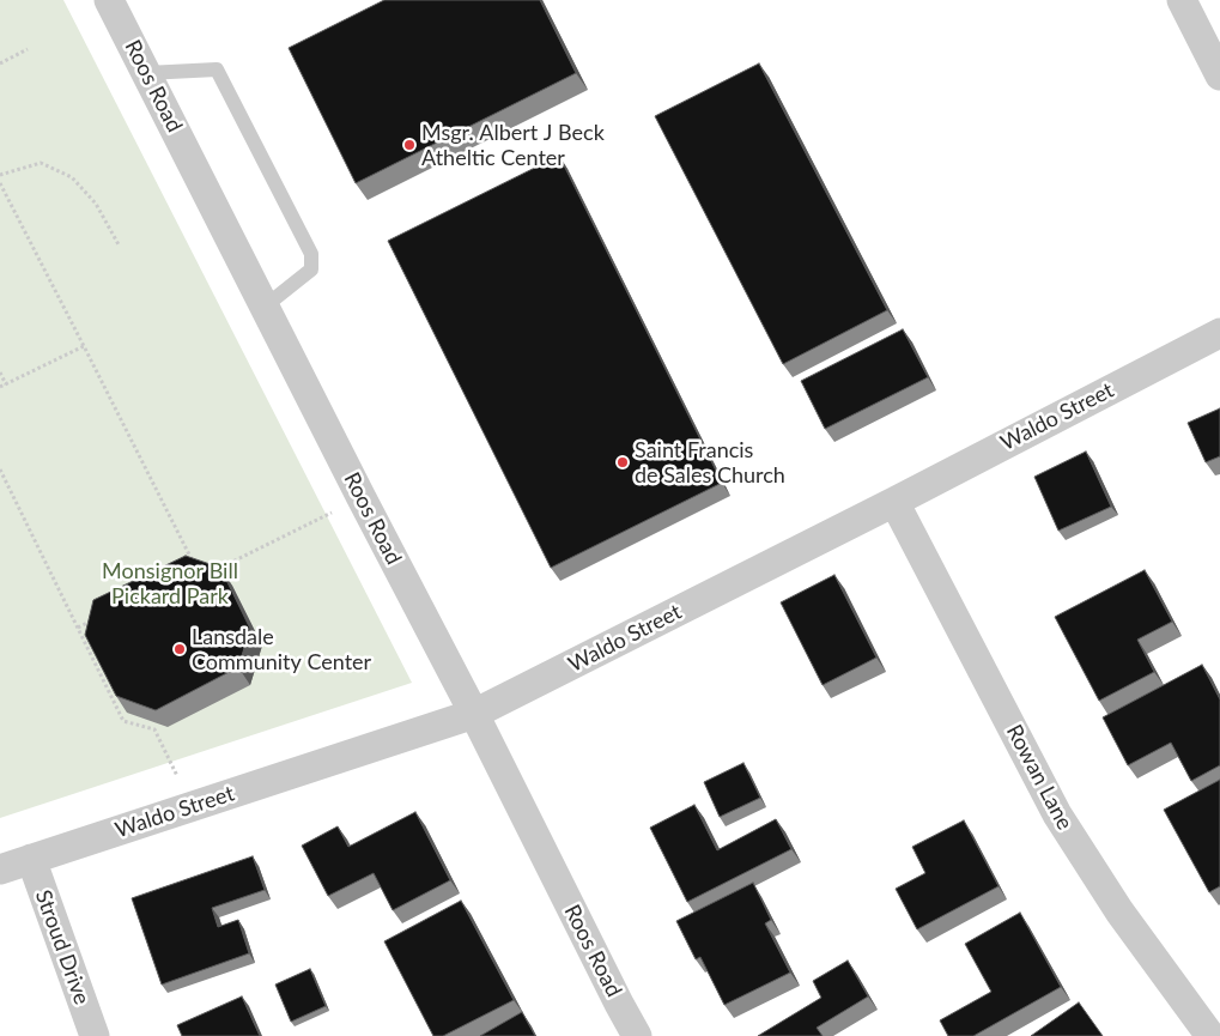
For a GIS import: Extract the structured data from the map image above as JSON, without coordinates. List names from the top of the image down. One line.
{"streets":{"street":["Roos Road","Waldo Street","Rowan Lane","Stroud Drive"]},"crossings":[["Roos Road","Waldo Street"],["Waldo Street","Rowan Lane"],["Waldo Street","Stroud Drive"]],"parks":["Monsignor Bill Pickard Park"],"places":["Msgr. Albert J Beck Atheltic Center","Saint Francis de Sales Church","Lansdale Community Center"]}
